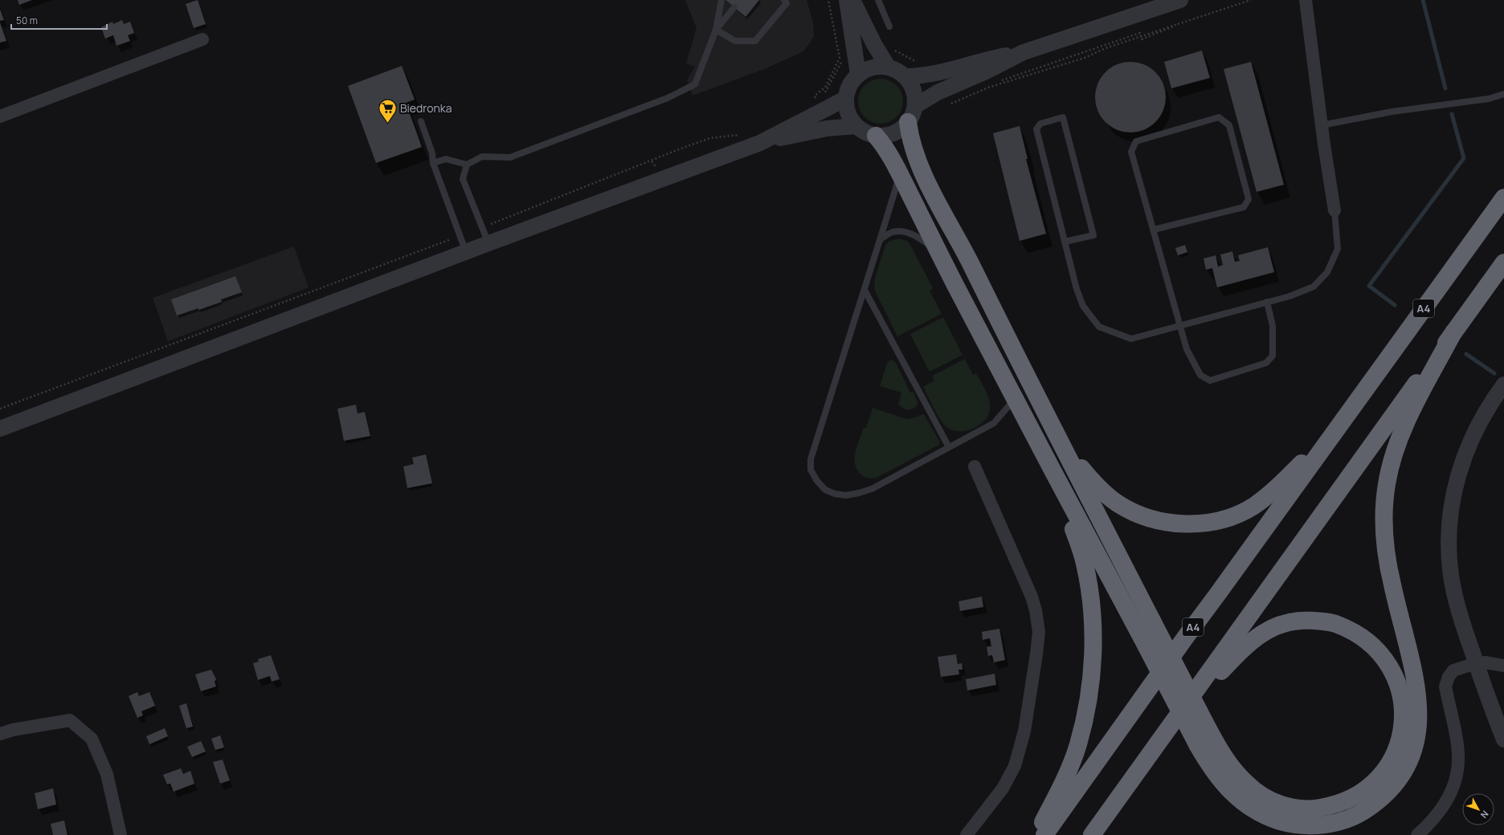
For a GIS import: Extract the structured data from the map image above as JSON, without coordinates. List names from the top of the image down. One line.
{"streets":{"highway":["A4"]},"places":{"supermarket":["Biedronka"]},"scale_bar":"50 m","north":"bottom right"}
